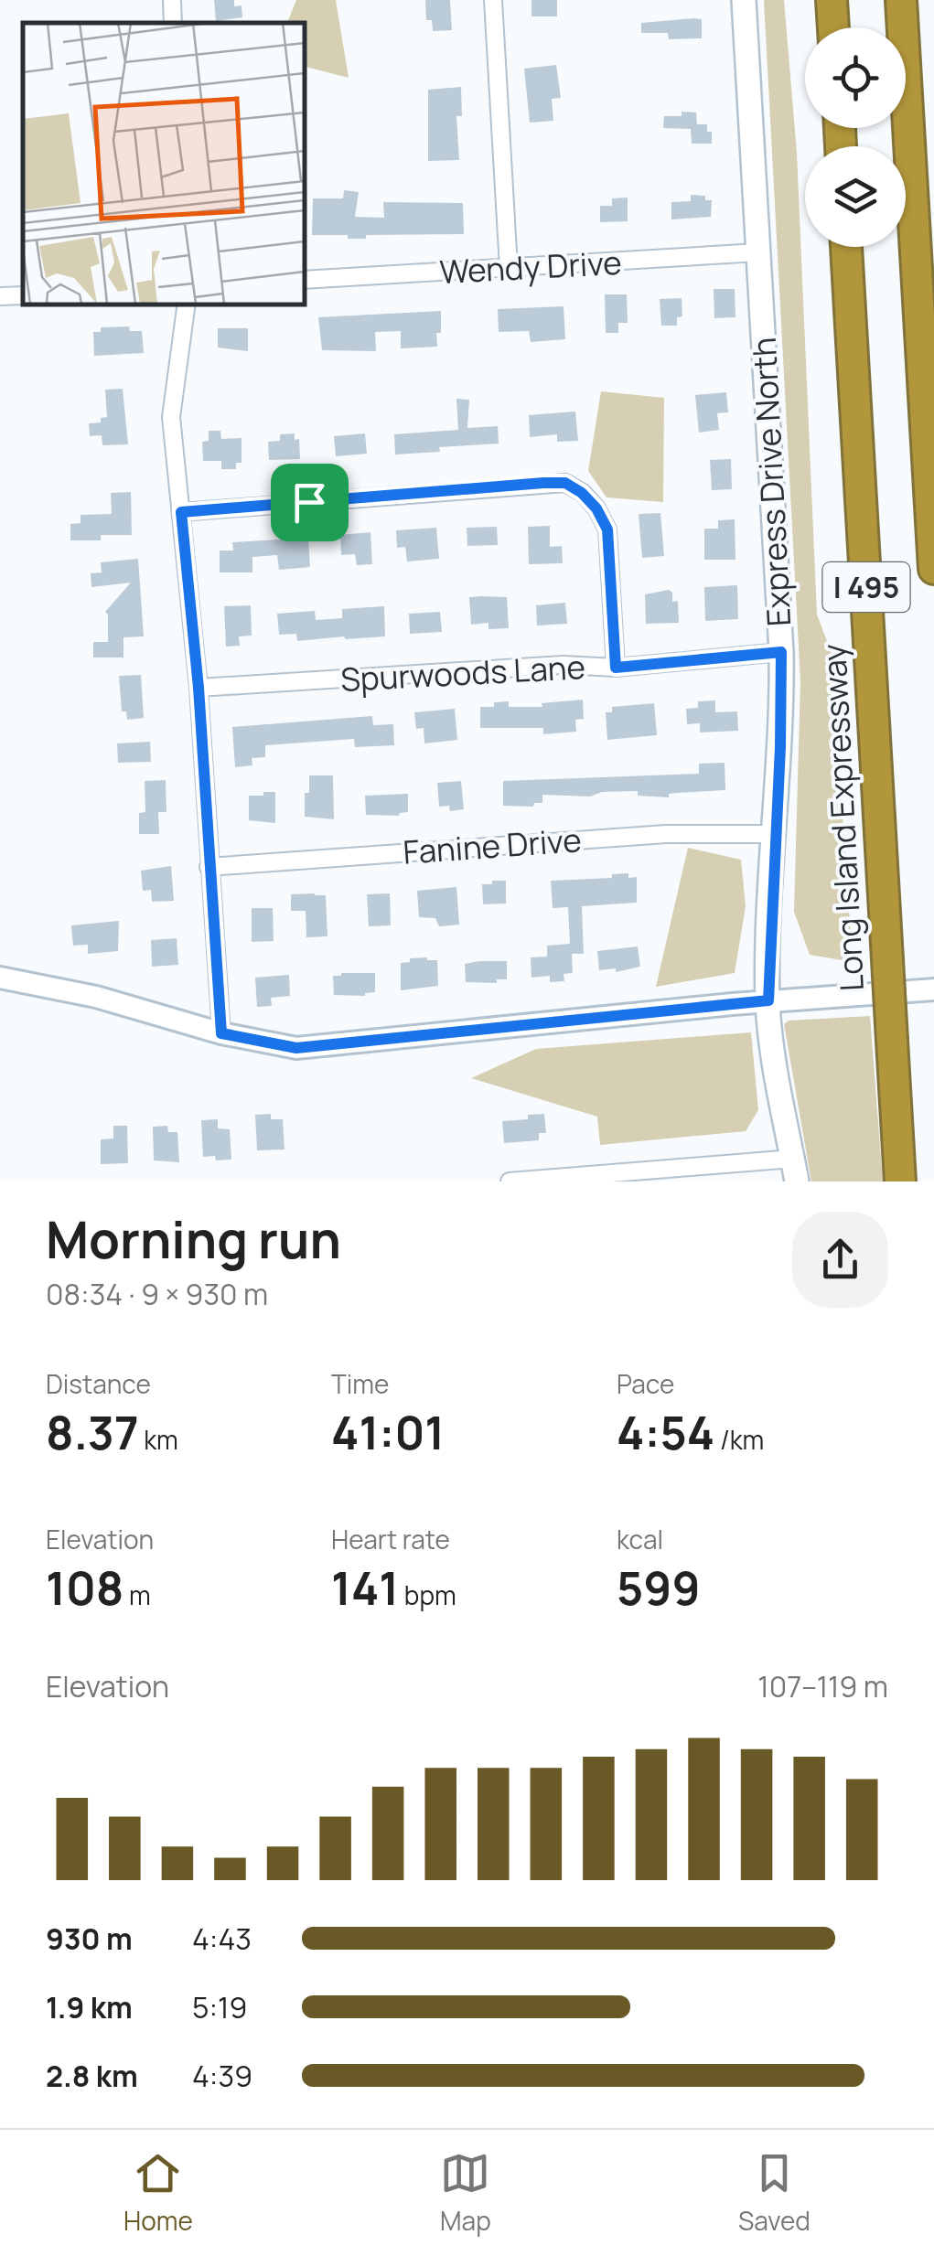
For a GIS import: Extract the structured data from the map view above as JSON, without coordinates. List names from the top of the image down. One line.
{"streets":{"highway":["I 495","Long Island Expressway"],"main road":["Express Drive North"],"street":["Wendy Drive","Spurwoods Lane","Fanine Drive"]},"crossings":[["Wendy Drive","Express Drive North"],["Express Drive North","Spurwoods Lane"],["Express Drive North","Fanine Drive"]],"page":{"heading":["Morning run","08:34 · 9 × 930 m"],"stats":[["Distance","8.37 km"],["Time","41:01"],["Pace","4:54 /km"],["Elevation","108 m"],["Heart rate","141 bpm"],["kcal","599"]],"chart":["Elevation","107–119 m"],"list":[{"name":"930 m","note":"4:43"},{"name":"1.9 km","note":"5:19"},{"name":"2.8 km","note":"4:39"}],"tabs":["Home","Map","Saved"]}}
